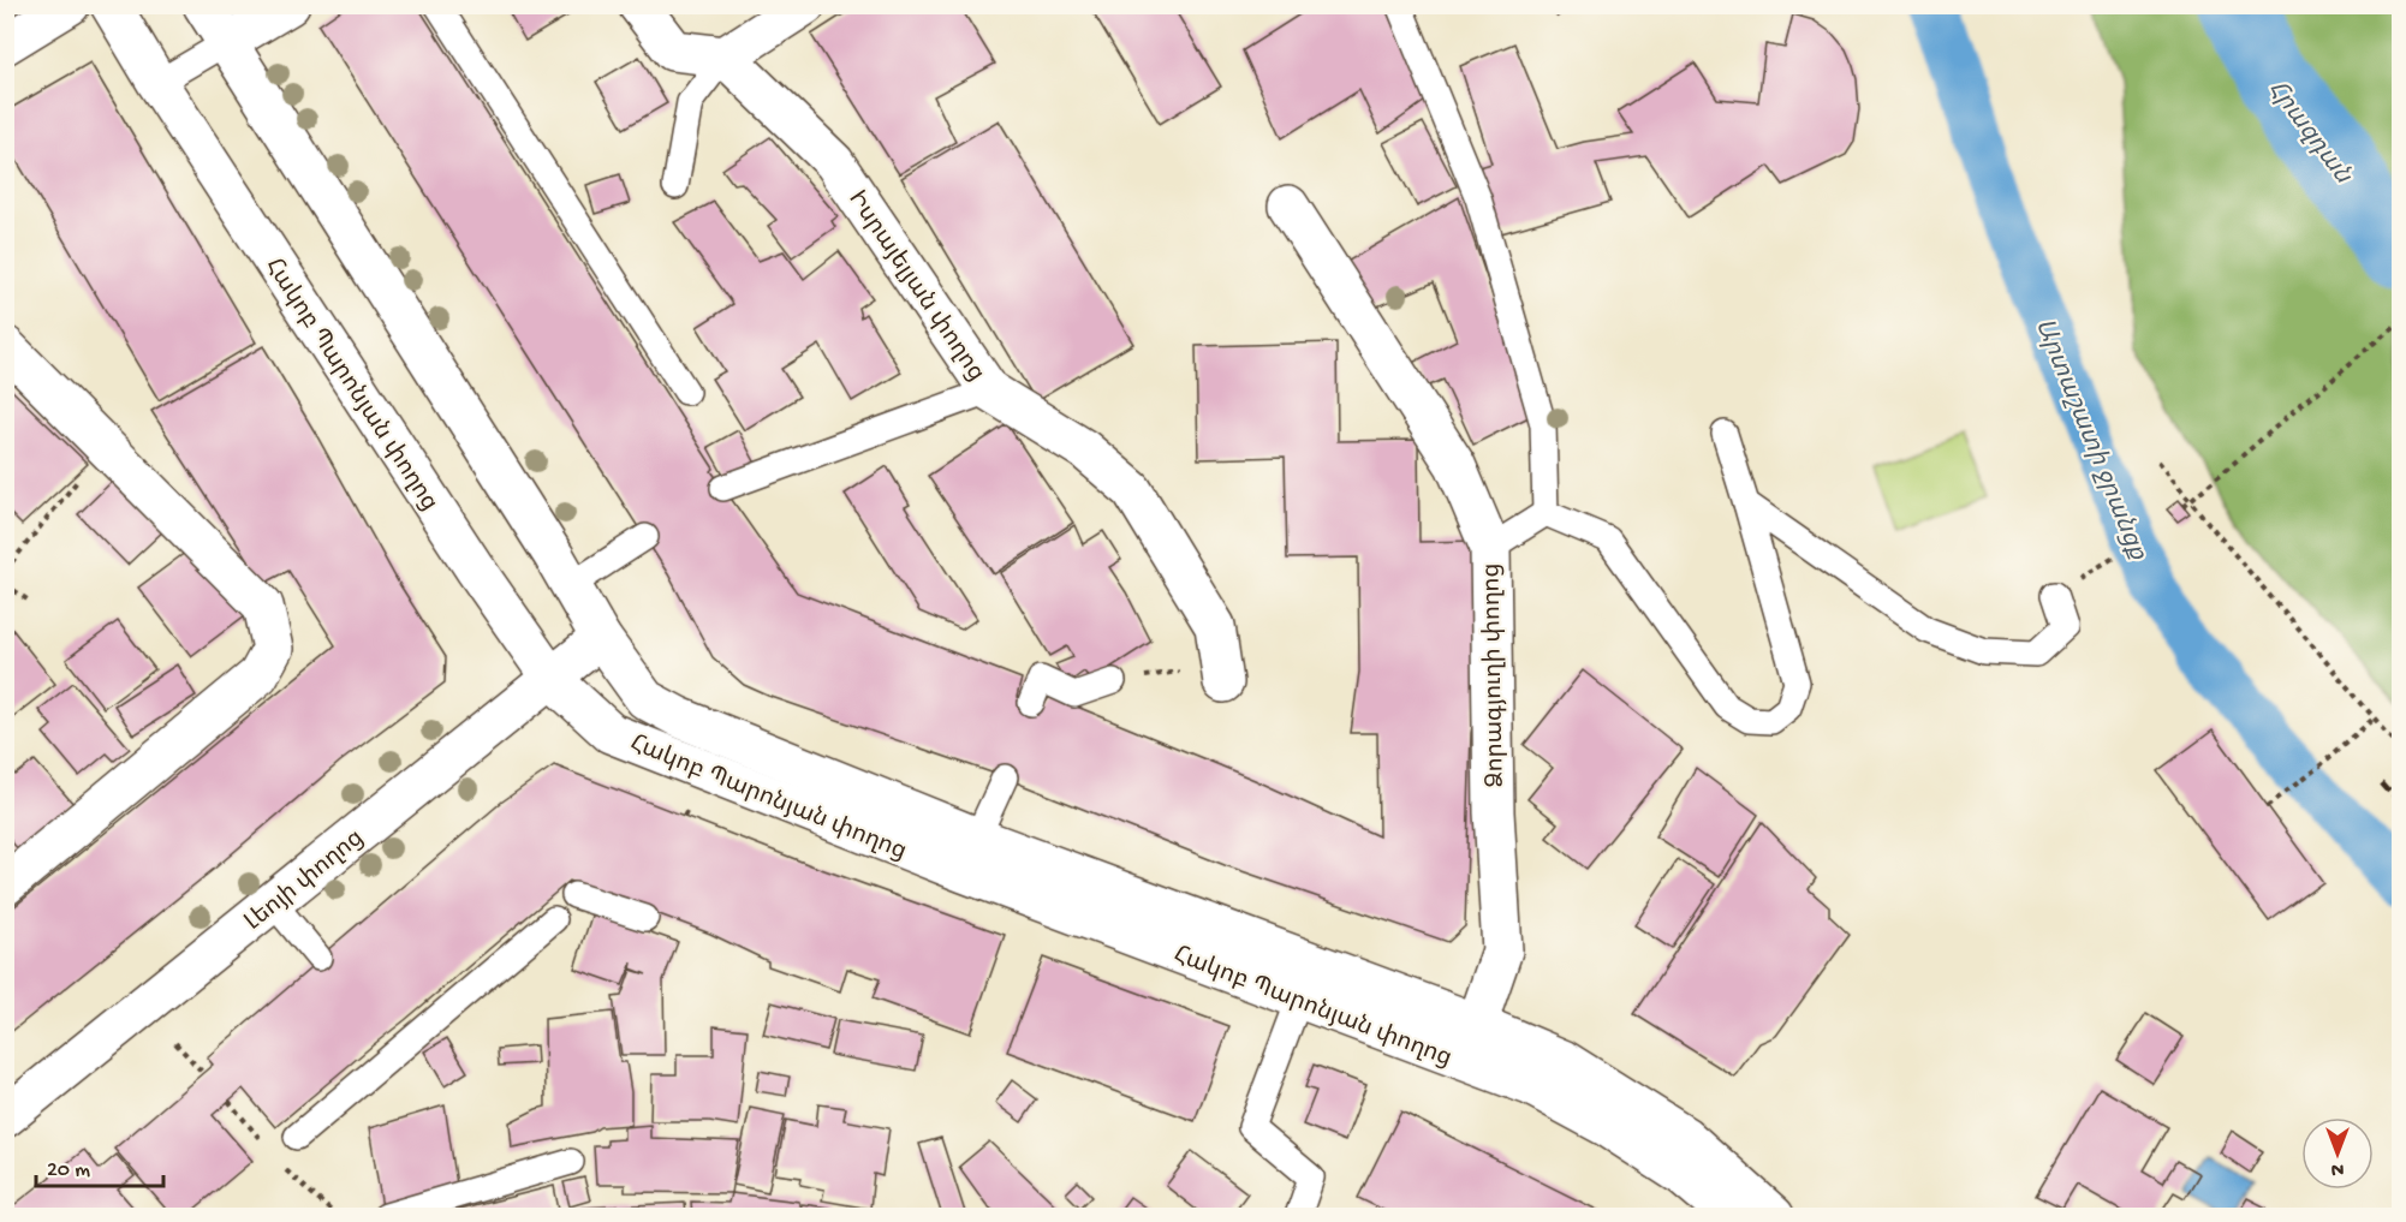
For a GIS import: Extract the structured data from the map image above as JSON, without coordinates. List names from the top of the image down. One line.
{"streets":{"main road":["Իսրայելյան փողոց","Հակոբ Պարոնյան փողոց","Ձորագյուղի փողոց","Լեոյի փողոց"]},"crossings":[["Հակոբ Պարոնյան փողոց","Ձորագյուղի փողոց"],["Հակոբ Պարոնյան փողոց","Լեոյի փողոց"]],"water":["Հրազդան","Արտաշատի ջրանցք"],"scale_bar":"20 m","north":"bottom"}
